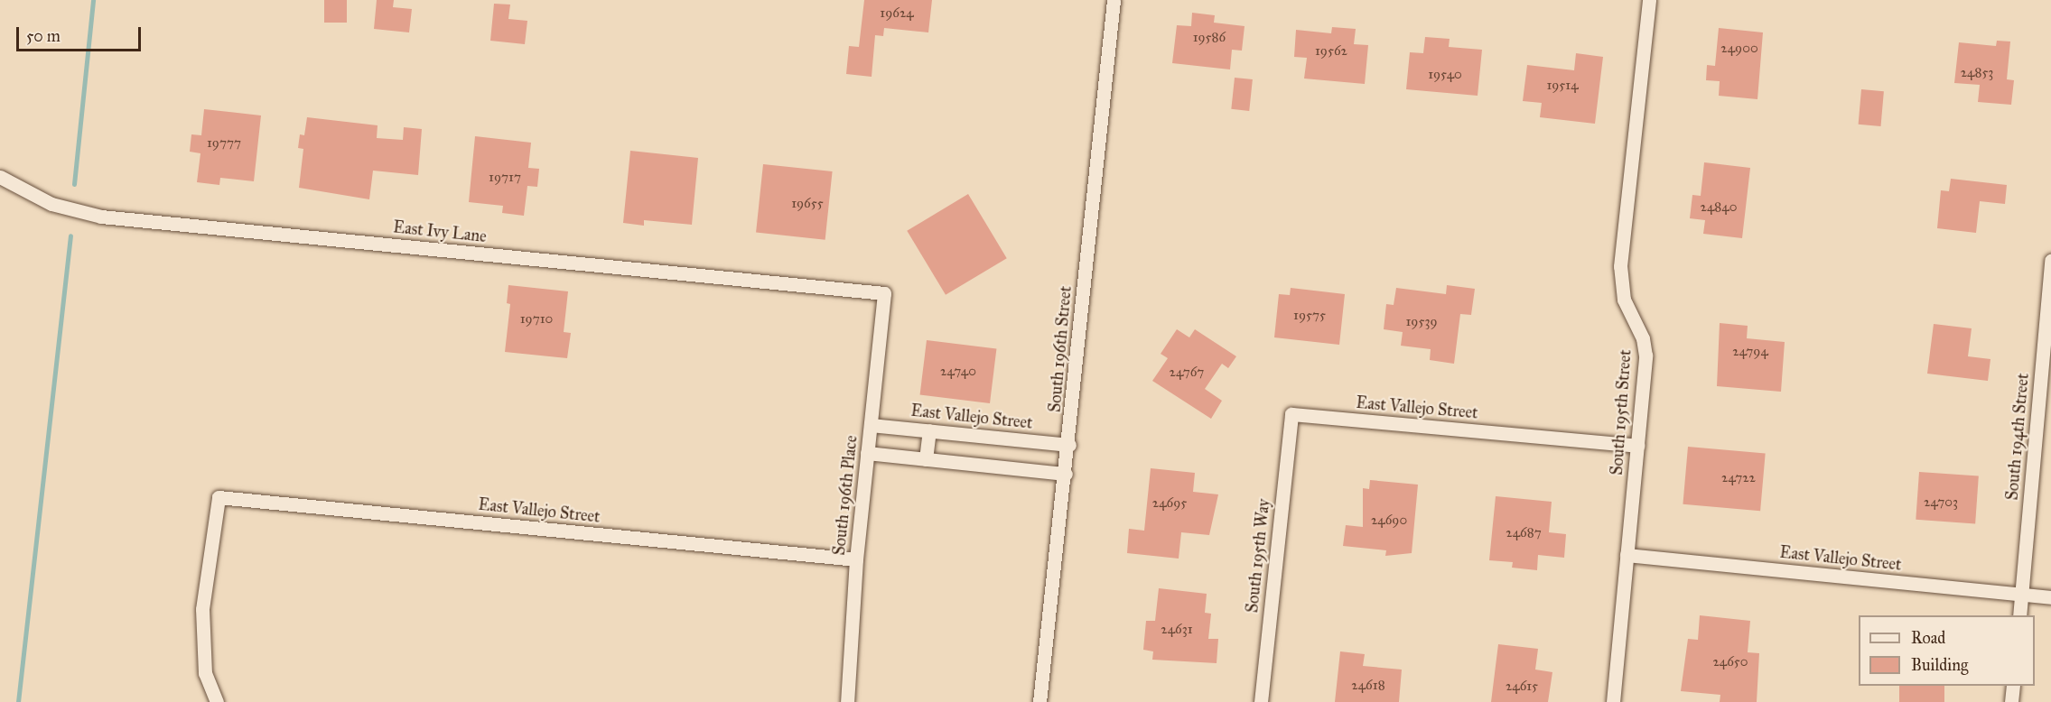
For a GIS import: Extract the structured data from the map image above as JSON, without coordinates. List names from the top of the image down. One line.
{"streets":{"street":["East Ivy Lane","South 196th Street","East Vallejo Street","South 195th Street","South 194th Street","South 196th Place","South 195th Way"]},"crossings":[["East Ivy Lane","South 196th Place"],["South 196th Street","East Vallejo Street"],["East Vallejo Street","South 195th Street"],["East Vallejo Street","South 194th Street"],["East Vallejo Street","South 196th Place"],["East Vallejo Street","South 195th Way"]],"house_numbers":["19624","19586","24900","19562","24853","19540","19514","19777","19717","19655","24840","19575","19710","19539","24794","24740","24767","24722","24703","24695","24690","24687","24631","24650","24618","24615"],"legend":["Road","Building"],"scale_bar":"50 m"}
